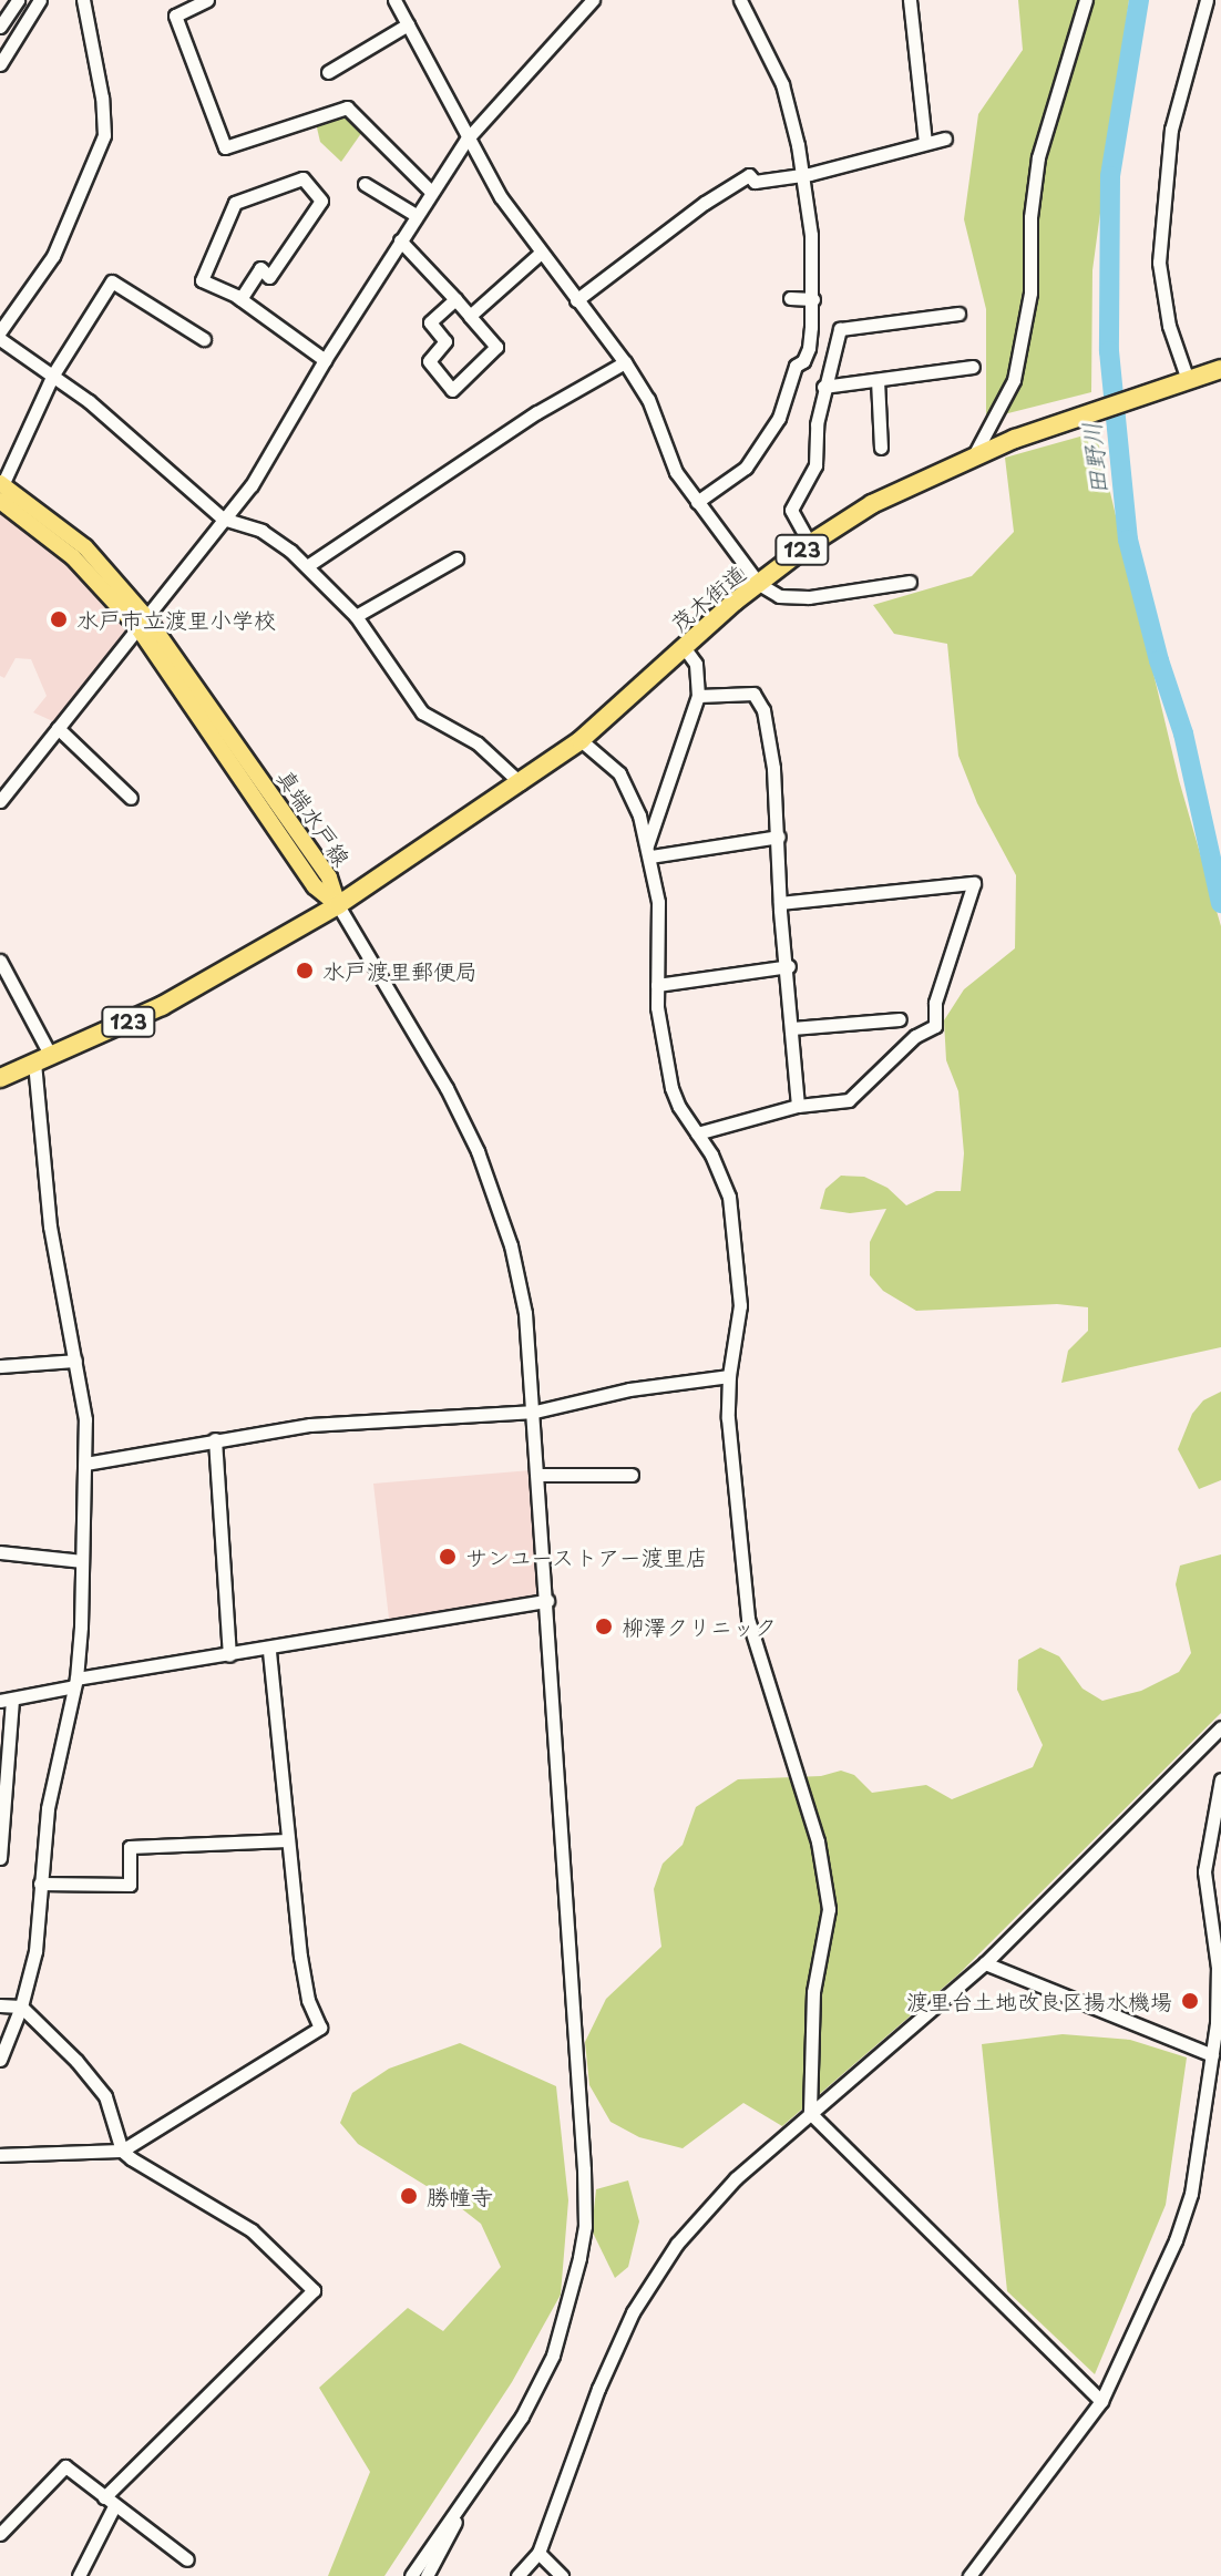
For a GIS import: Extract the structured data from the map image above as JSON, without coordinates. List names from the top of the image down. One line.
{"streets":{"highway":["123","茂木街道"],"main road":["真端水戸線"]},"crossings":[["123","茂木街道"],["茂木街道","真端水戸線"]],"water":["田野川"],"places":["水戸市立渡里小学校","水戸渡里郵便局","サンユーストアー渡里店","柳澤クリニック","渡里台土地改良区揚水機場","勝幢寺"]}
